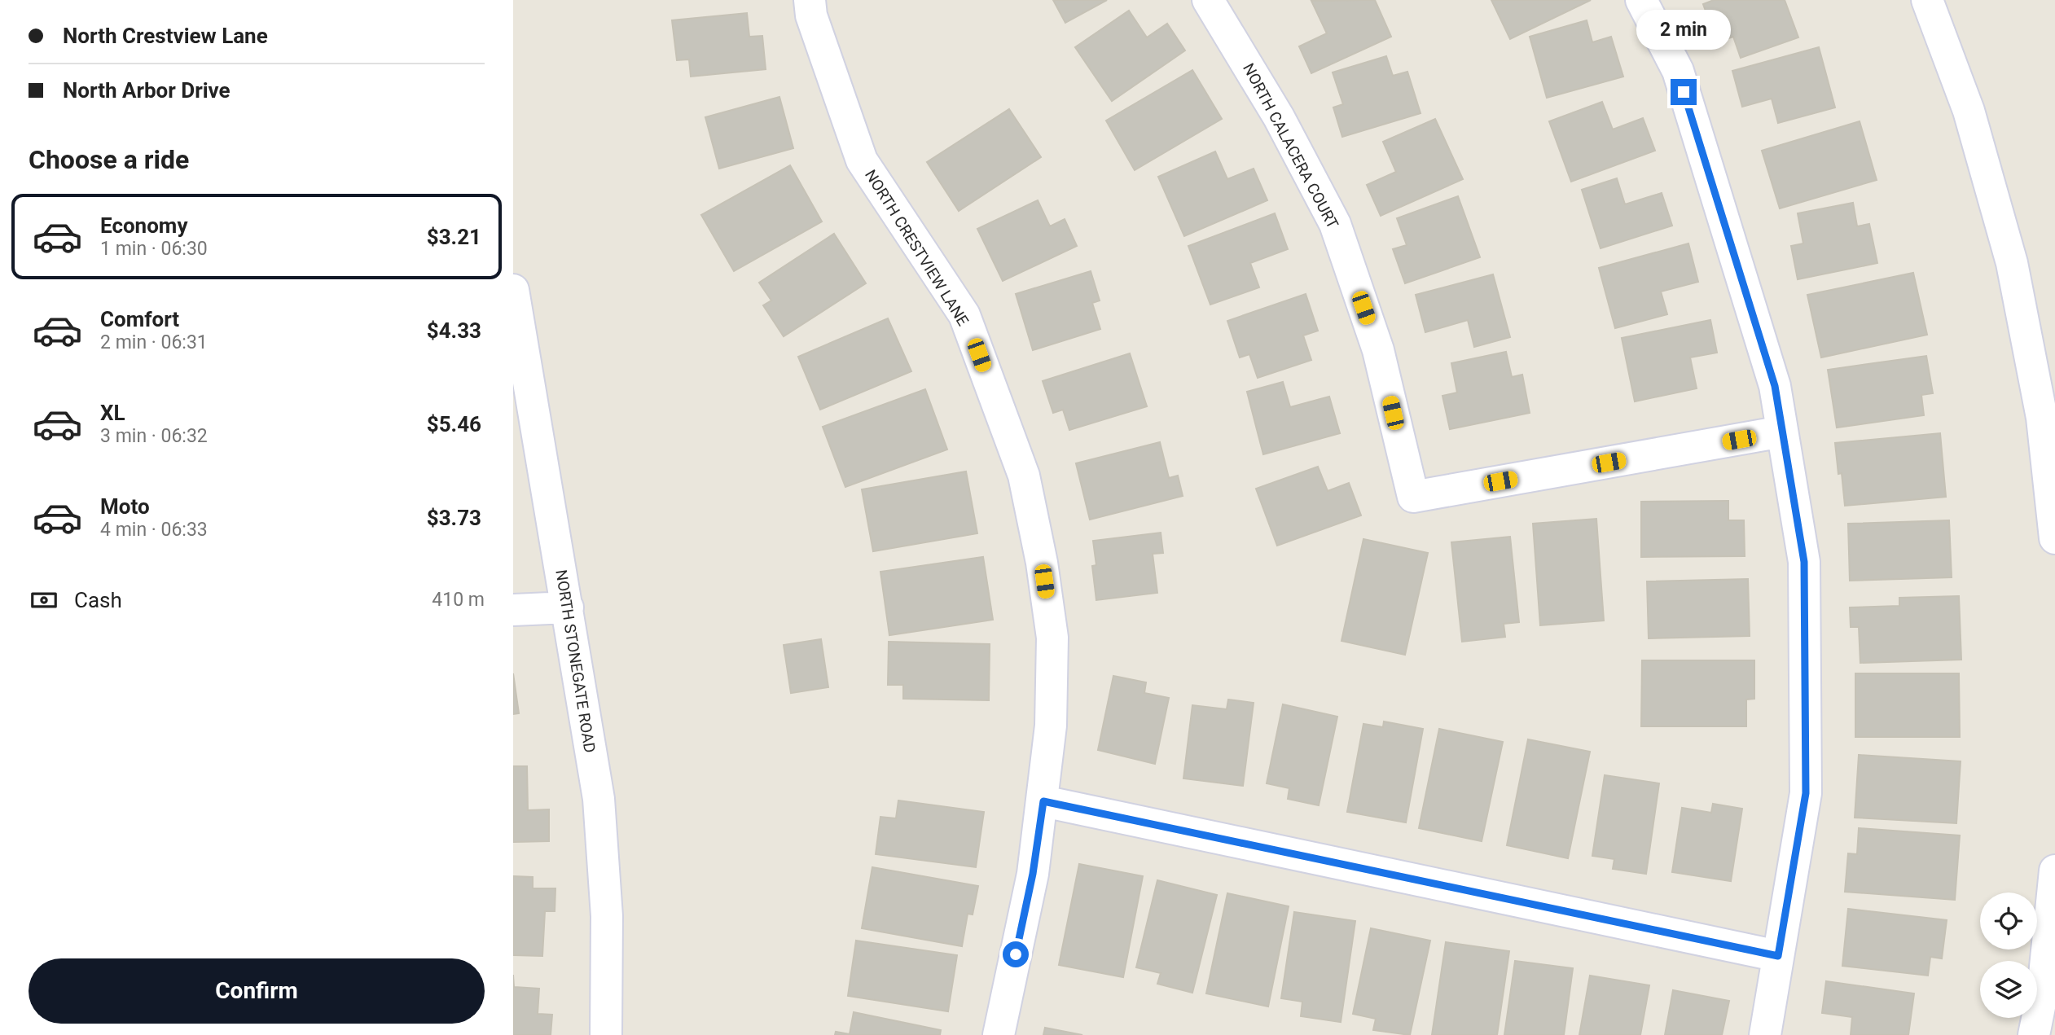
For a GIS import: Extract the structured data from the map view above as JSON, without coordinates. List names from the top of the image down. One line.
{"streets":{"street":["NORTH CALACERA COURT","NORTH CRESTVIEW LANE","NORTH STONEGATE ROAD"]},"page":{"banner":["North Crestview Lane","North Arbor Drive"],"bubble":"2 min","heading":"Choose a ride","list":[{"name":"Economy","note":"1 min · 06:30","value":"$3.21"},{"name":"Comfort","note":"2 min · 06:31","value":"$4.33"},{"name":"XL","note":"3 min · 06:32","value":"$5.46"},{"name":"Moto","note":"4 min · 06:33","value":"$3.73"}],"pay":["Cash","410 m"],"buttons":"Confirm"}}
